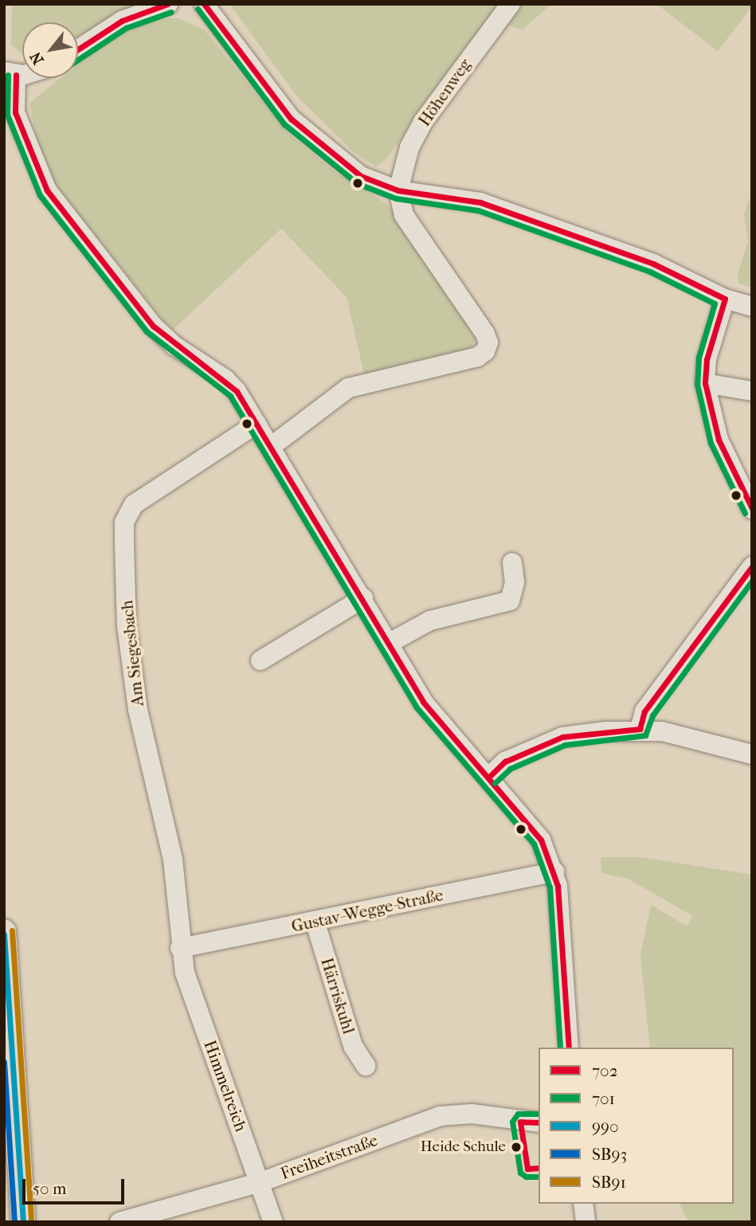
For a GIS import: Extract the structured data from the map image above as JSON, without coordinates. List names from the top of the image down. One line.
{"streets":{"street":["Höhenweg","Am Siegesbach","Gustav-Wegge-Straße","Härriskuhl","Himmelreich","Freiheitstraße"]},"crossings":[["Am Siegesbach","Gustav-Wegge-Straße"],["Am Siegesbach","Himmelreich"],["Gustav-Wegge-Straße","Härriskuhl"],["Gustav-Wegge-Straße","Himmelreich"],["Himmelreich","Freiheitstraße"]],"places":["Heide Schule"],"lines":["transit line 702","transit line 701","transit line SB91","transit line 990","transit line SB93"],"legend":["702","701","990","SB93","SB91"],"scale_bar":"50 m","north":"bottom left"}
